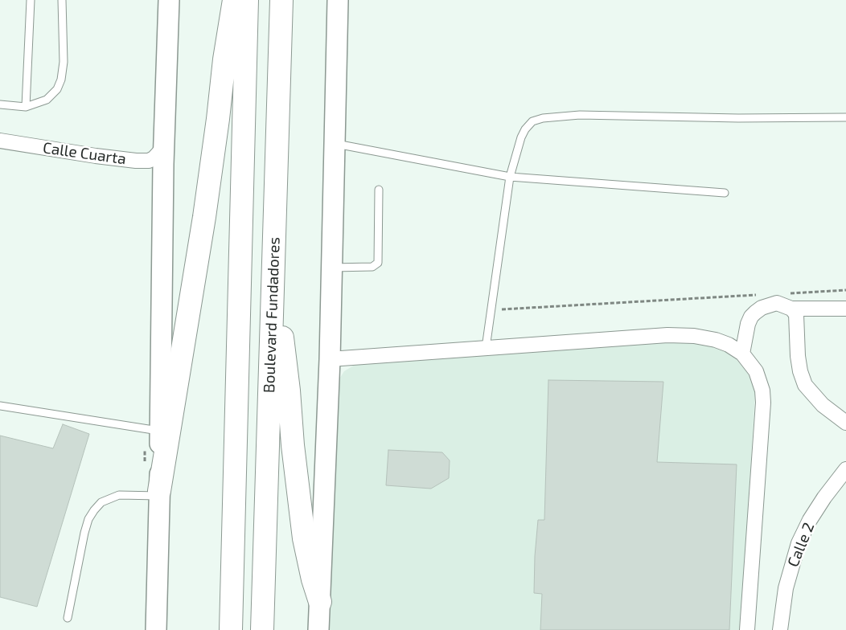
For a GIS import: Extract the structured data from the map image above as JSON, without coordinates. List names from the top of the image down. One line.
{"streets":{"highway":["Boulevard Fundadores"],"street":["Calle Cuarta","Calle 2"]}}
